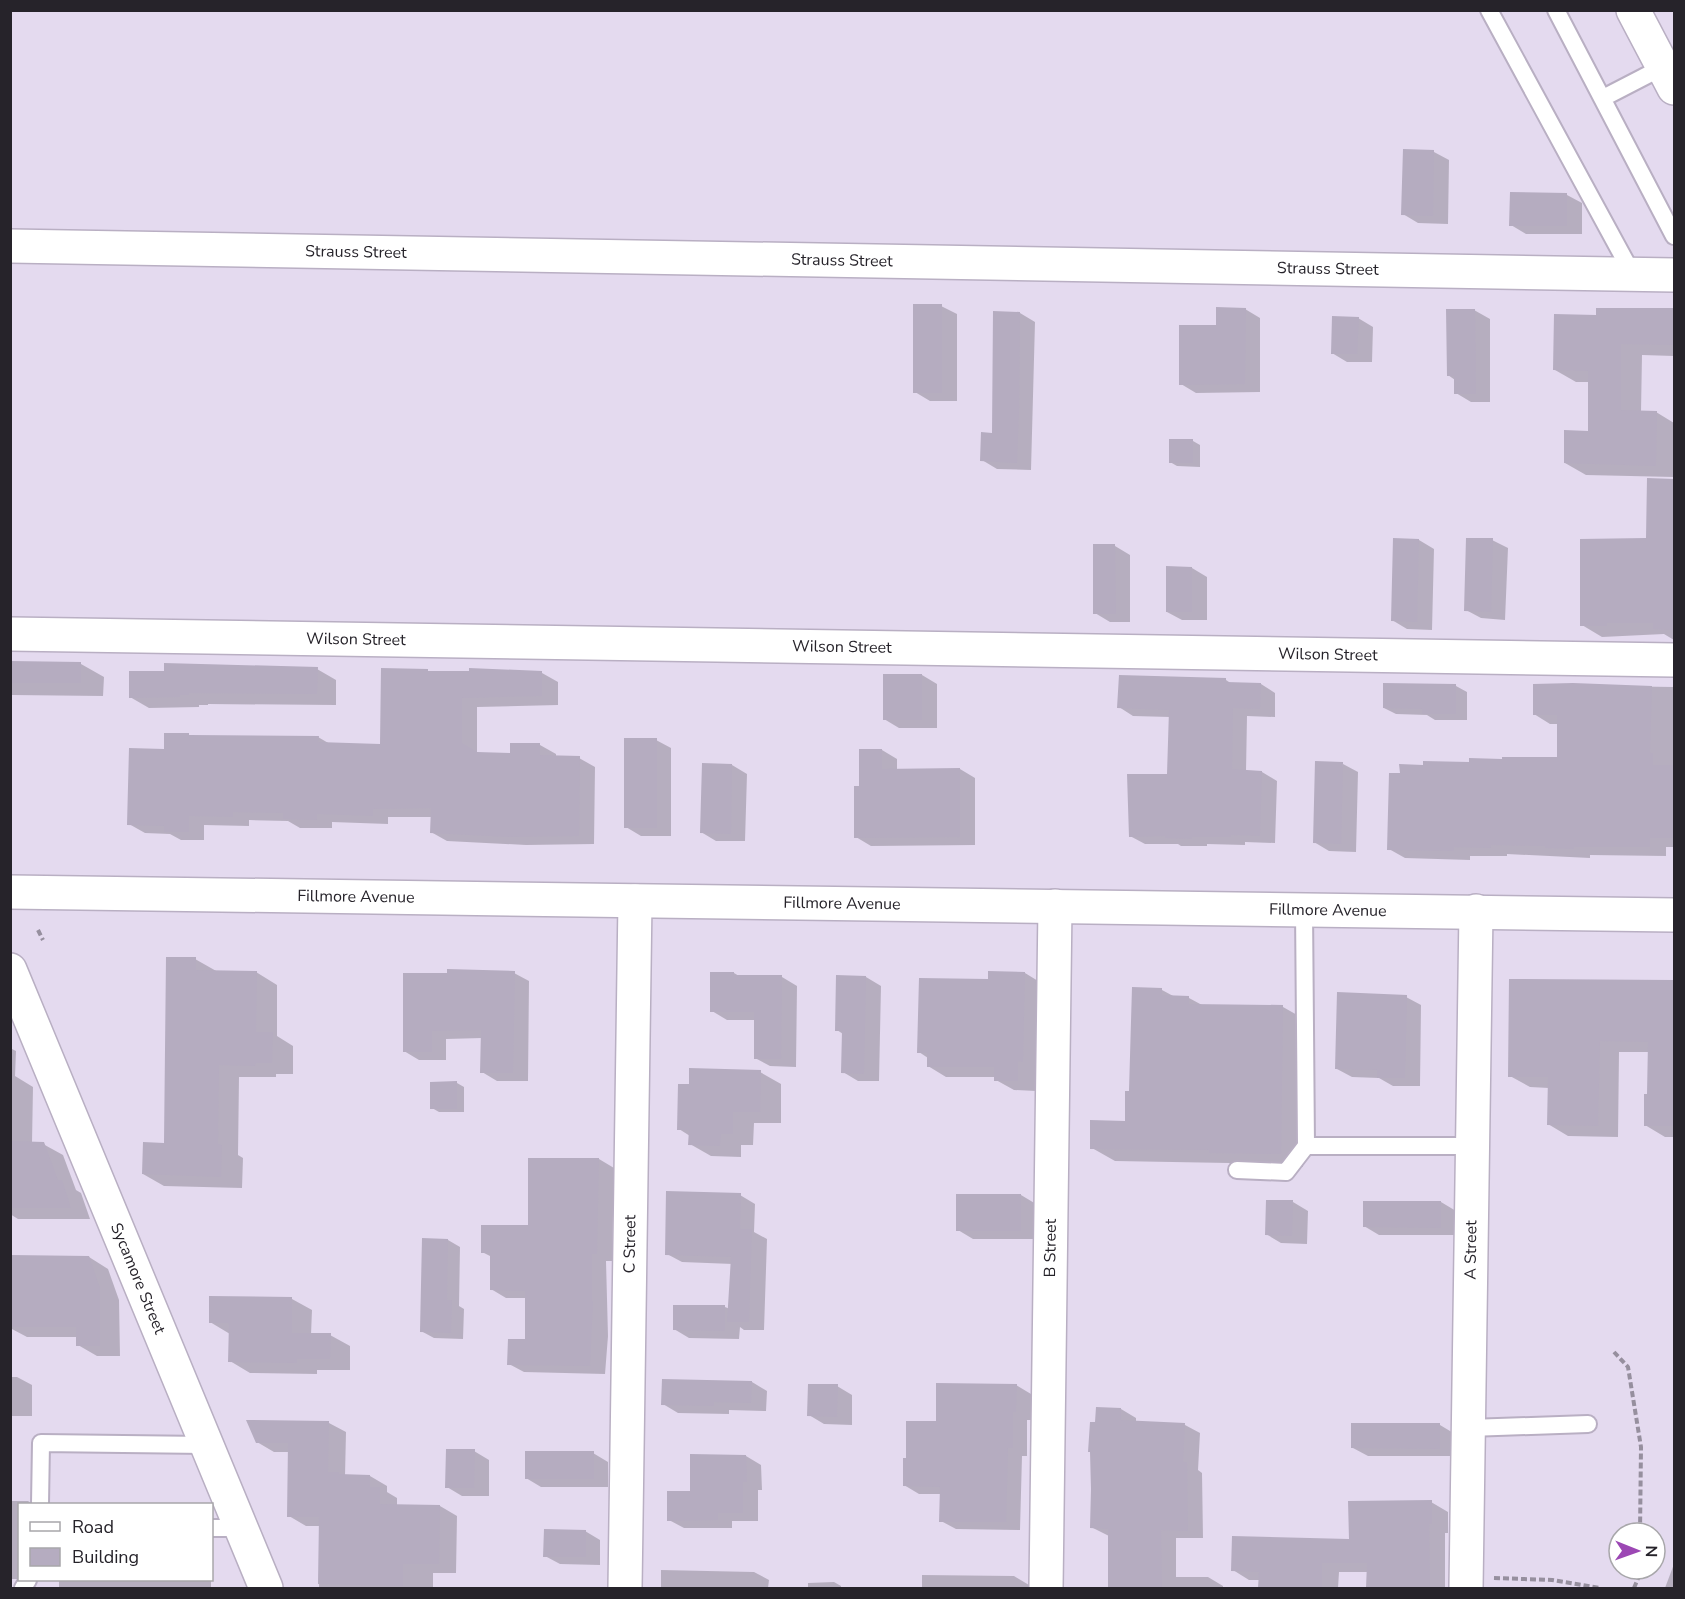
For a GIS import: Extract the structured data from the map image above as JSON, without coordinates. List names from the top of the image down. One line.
{"streets":{"street":["Strauss Street","Wilson Street","Fillmore Avenue","C Street","B Street","A Street","Sycamore Street"]},"crossings":[["Fillmore Avenue","C Street"],["Fillmore Avenue","B Street"],["Fillmore Avenue","A Street"]],"legend":["Road","Building"],"north":"right"}
